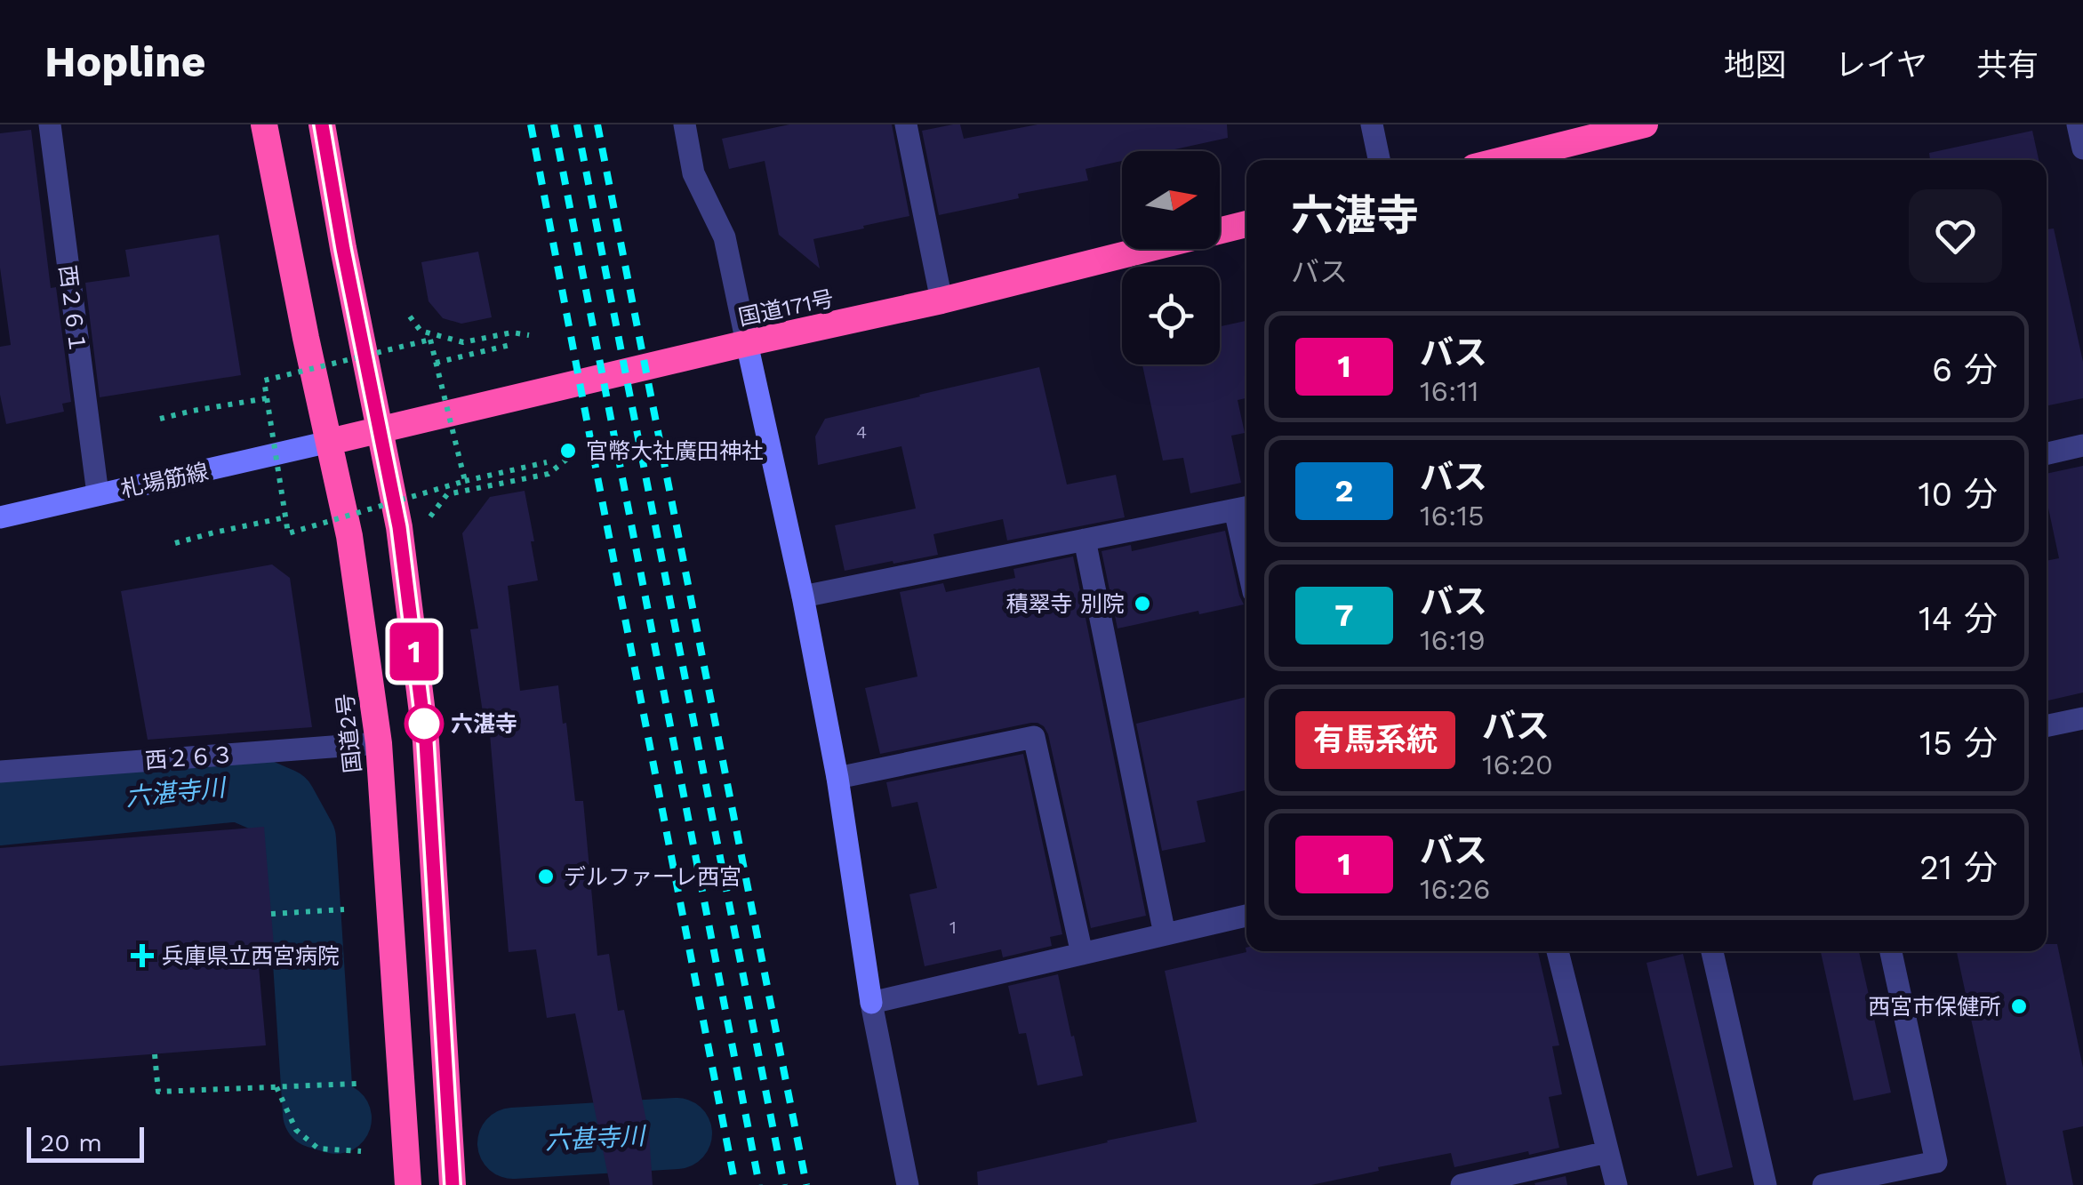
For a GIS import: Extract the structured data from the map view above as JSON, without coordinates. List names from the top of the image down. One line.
{"streets":{"highway":["国道171号","国道2号"],"street":["西２６１","札場筋線","西２６３"]},"crossings":[["国道171号","札場筋線"],["国道171号","国道2号"],["西２６１","札場筋線"],["札場筋線","国道2号"],["国道2号","西２６３"]],"water":["六湛寺川","六甚寺川"],"places":{"other":["官幣大社廣田神社","積翠寺 別院","六湛寺","デルファーレ西宮","西宮市保健所"],"health":["兵庫県立西宮病院"]},"lines":["bus line 1"],"house_numbers":["4","1"],"scale_bar":"20 m","north":"right","page":{"header":"Hopline","nav":["地図","レイヤ","共有"],"on_map":"1","heading":["六湛寺","バス"],"list":[{"mark":"1","name":"バス","note":"16:11","value":"6 分"},{"mark":"2","name":"バス","note":"16:15","value":"10 分"},{"mark":"7","name":"バス","note":"16:19","value":"14 分"},{"mark":"有馬系統","name":"バス","note":"16:20","value":"15 分"},{"mark":"1","name":"バス","note":"16:26","value":"21 分"}],"scale":"20 m"}}
